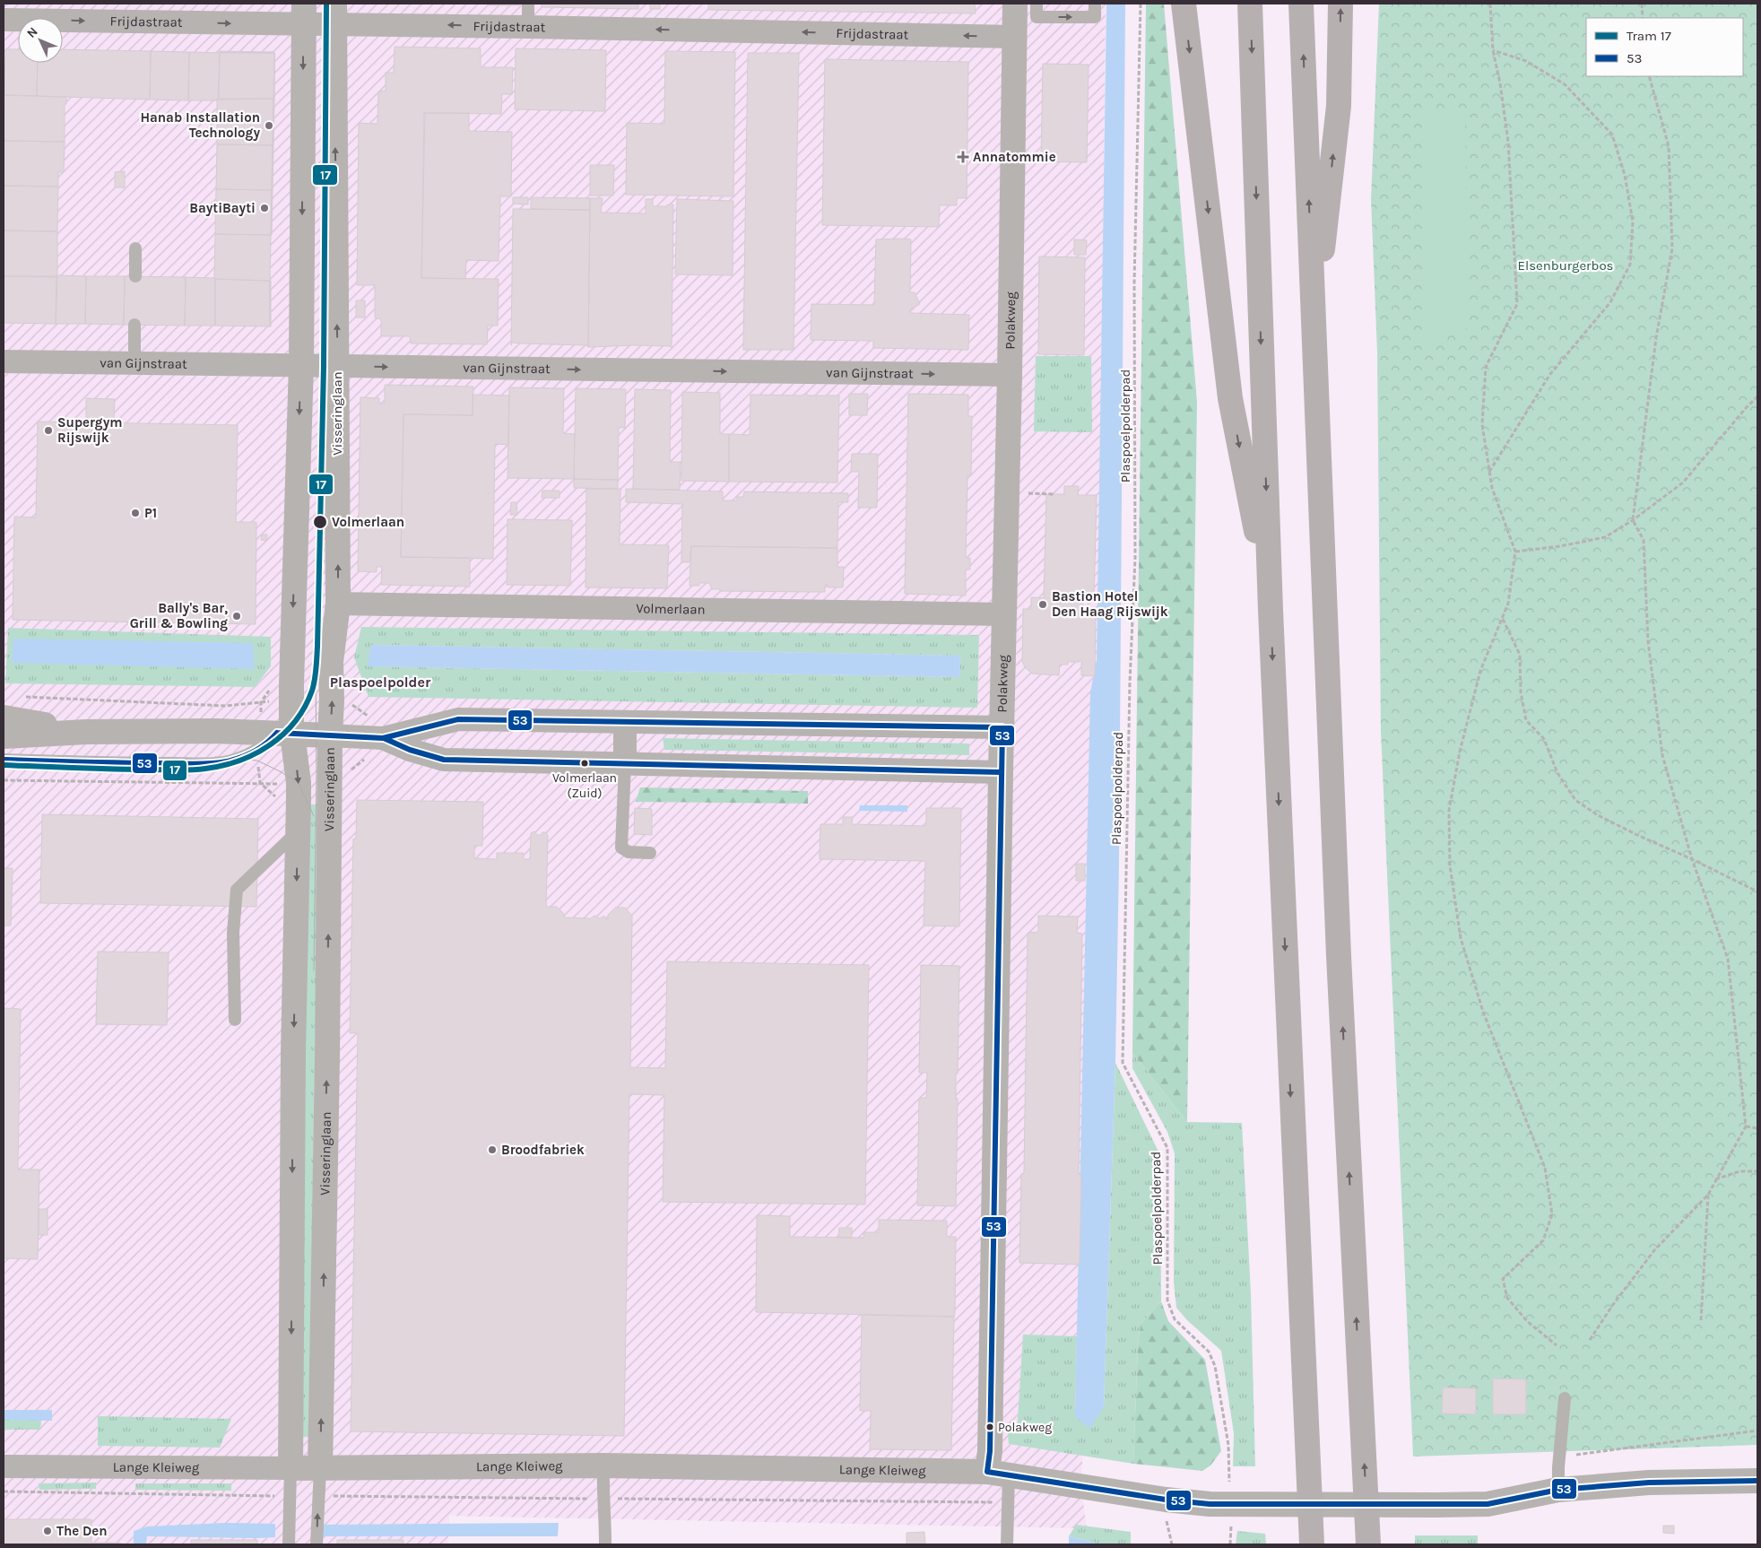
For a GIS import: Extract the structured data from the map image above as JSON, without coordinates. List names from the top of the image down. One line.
{"streets":{"street":["Frijdastraat","Polakweg","van Gijnstraat","Visseringlaan","Volmerlaan","Lange Kleiweg"],"path":["Plaspoelpolderpad"]},"crossings":[["Frijdastraat","Polakweg"],["Frijdastraat","Visseringlaan"],["Polakweg","van Gijnstraat"],["Polakweg","Volmerlaan"],["Polakweg","Lange Kleiweg"],["van Gijnstraat","Visseringlaan"],["Visseringlaan","Volmerlaan"],["Visseringlaan","Lange Kleiweg"]],"one_way":["van Gijnstraat"],"districts":["Plaspoelpolder"],"parks":["Elsenburgerbos"],"places":{"other":["Hanab Installation Technology","BaytiBayti","Supergym Rijswijk","P1","Volmerlaan","Bastion Hotel Den Haag Rijswijk","Bally's Bar, Grill & Bowling","Volmerlaan (Zuid)","Broodfabriek","Polakweg","The Den"],"health":["Annatommie"]},"lines":["tram line 17","transit line 53"],"legend":["Tram 17","53"],"north":"top left"}
